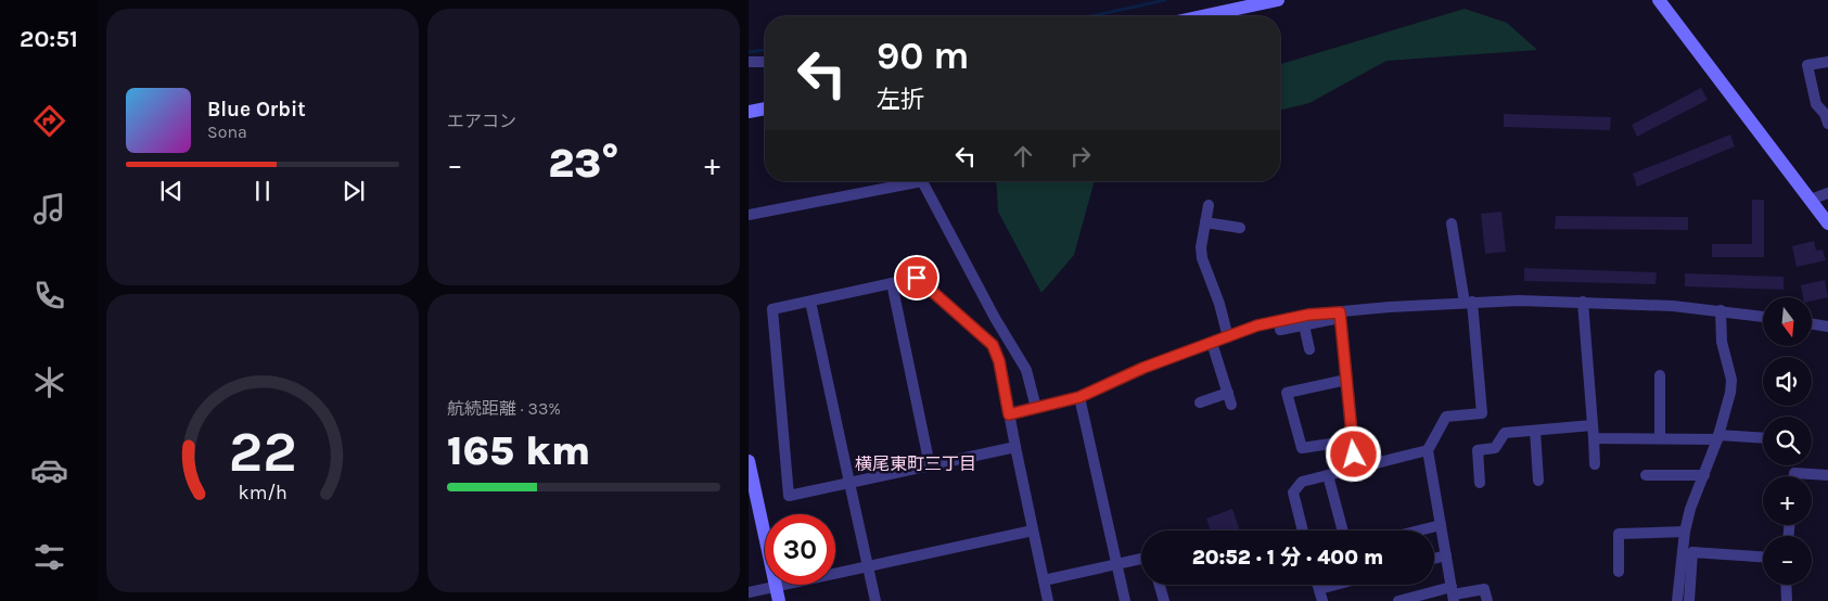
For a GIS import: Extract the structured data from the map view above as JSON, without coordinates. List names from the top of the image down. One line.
{"districts":["横尾東町三丁目"],"north":"bottom","page":{"tabs":"20:51","tile":["エアコン",["航続距離 · 33%","165 km"]],"turn":["90 m","左折"],"song":["Blue Orbit","Sona"],"heat":["−","23°","+"],"map_buttons":["+","−"],"limit":"30","trip":"20:52 · 1 分 · 400 m","gauge":["22","km/h"]}}
